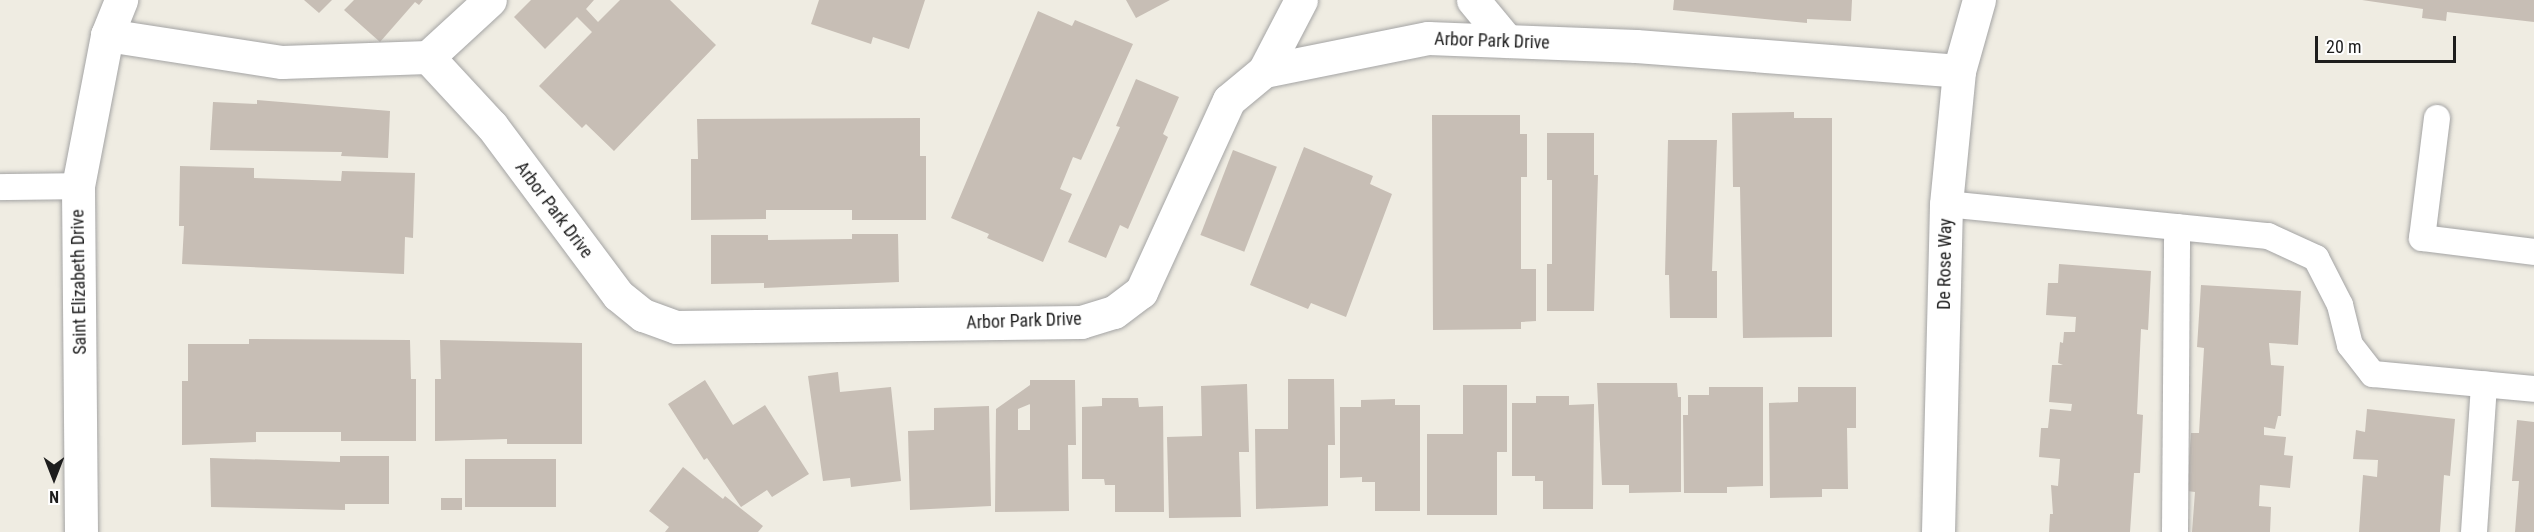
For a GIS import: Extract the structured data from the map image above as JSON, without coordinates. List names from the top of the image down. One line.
{"streets":{"street":["Arbor Park Drive","De Rose Way","Saint Elizabeth Drive"]},"crossings":[["Arbor Park Drive","De Rose Way"]],"scale_bar":"20 m","north":"bottom"}
